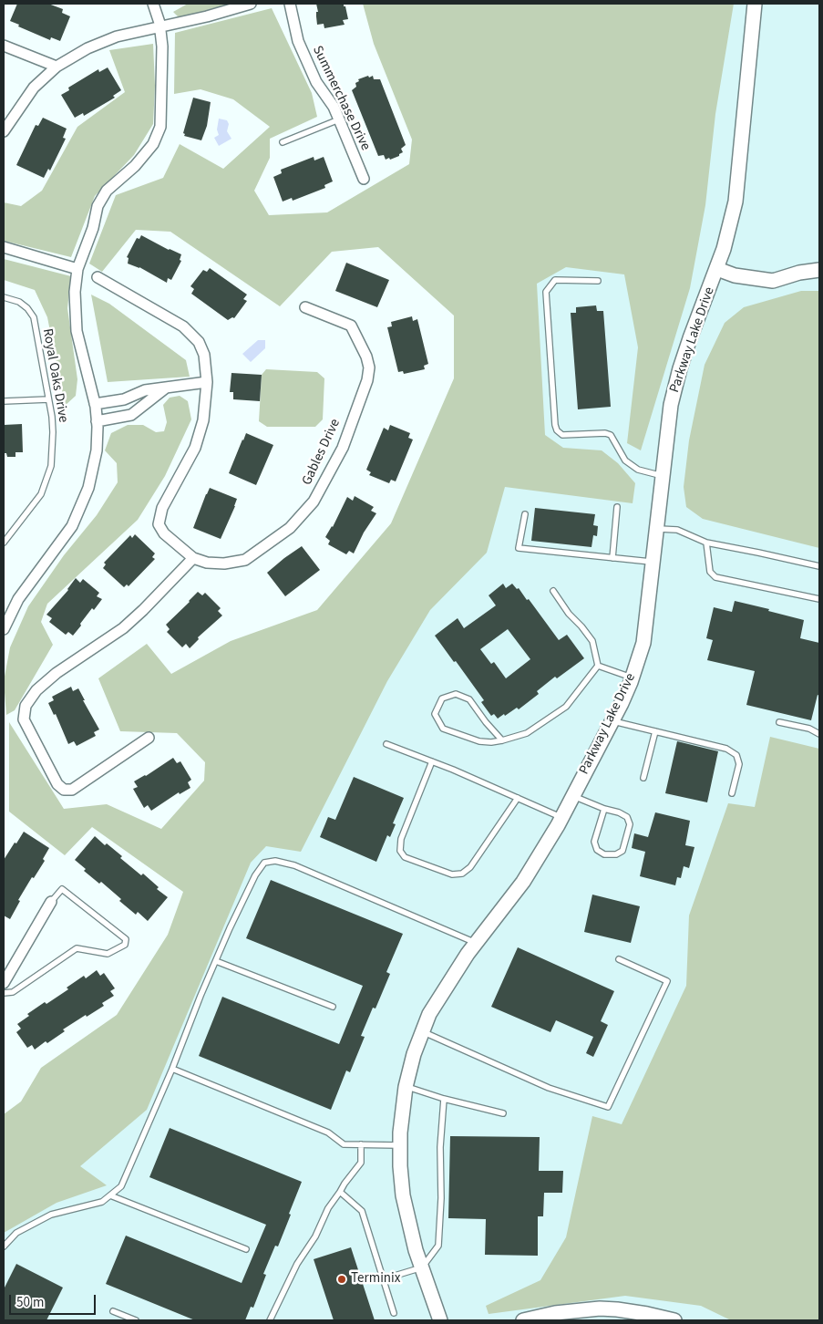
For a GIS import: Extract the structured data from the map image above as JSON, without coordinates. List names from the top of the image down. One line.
{"streets":{"street":["Summerchase Drive","Parkway Lake Drive","Gables Drive"],"lane":["Royal Oaks Drive"]},"places":["Terminix"],"scale_bar":"50 m"}
